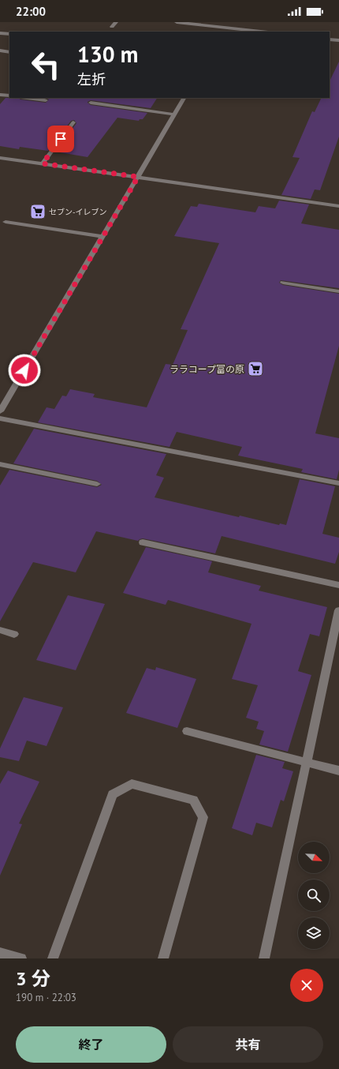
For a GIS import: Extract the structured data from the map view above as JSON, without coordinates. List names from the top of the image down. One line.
{"places":{"supermarket":["セブン-イレブン","ララコープ富の原"]},"north":"bottom right","page":{"status":"22:00","turn":["130 m","左折"],"heading":["3 分","190 m · 22:03"],"buttons":["終了","共有"]}}
